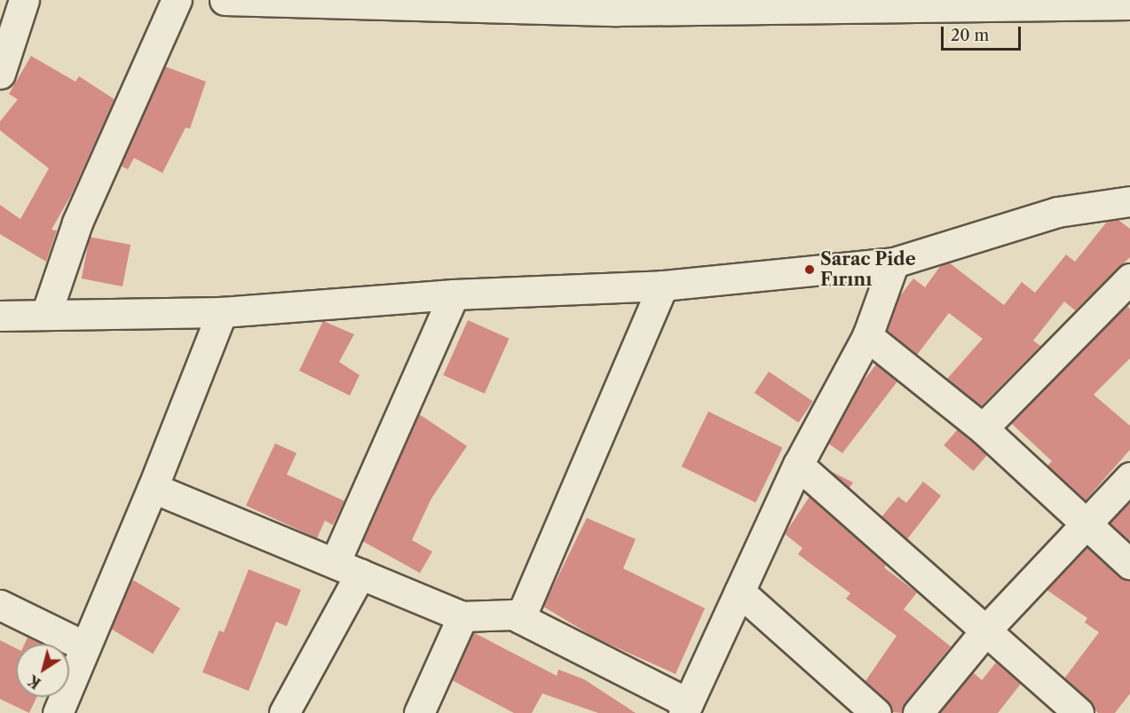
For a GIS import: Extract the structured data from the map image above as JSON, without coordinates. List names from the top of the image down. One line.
{"places":["Sarac Pide Fırını"],"scale_bar":"20 m","north":"bottom left"}
